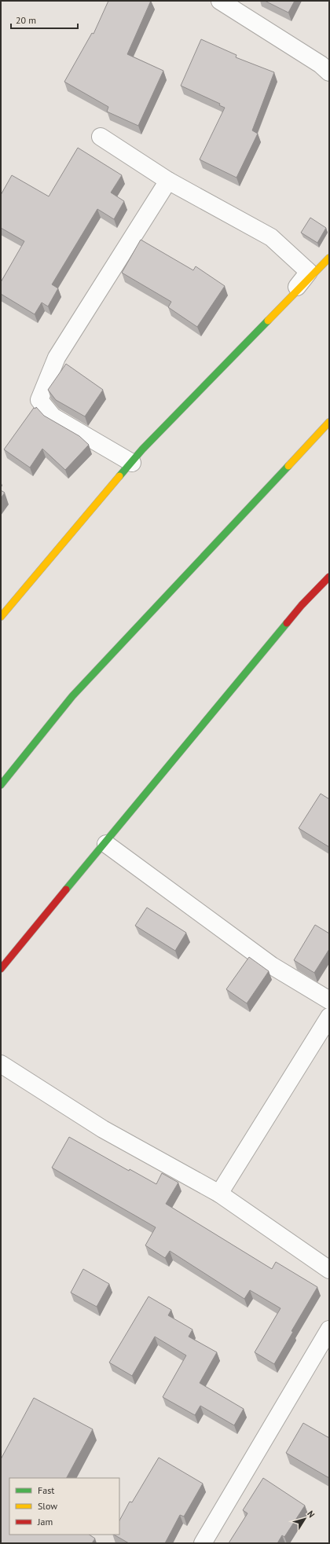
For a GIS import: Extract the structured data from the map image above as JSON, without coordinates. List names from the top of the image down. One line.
{"legend":["Fast","Slow","Jam"],"scale_bar":"20 m","north":"top right"}
